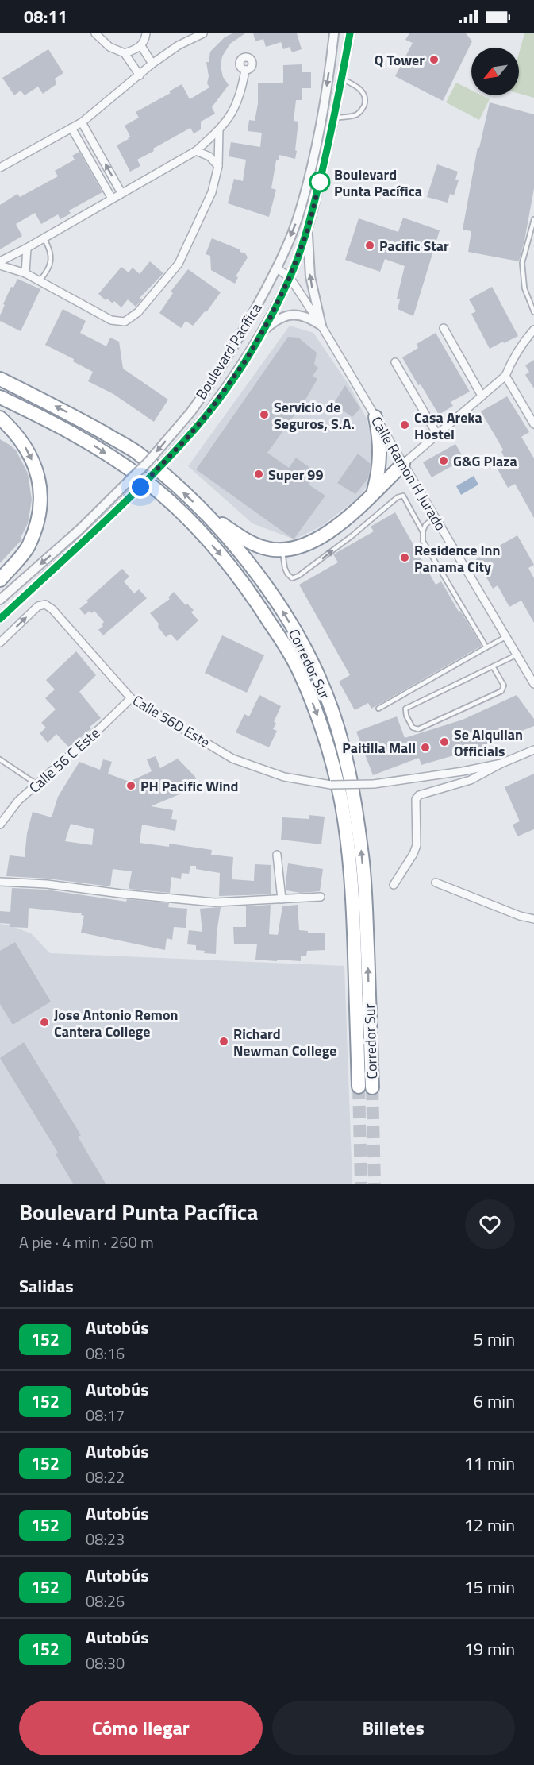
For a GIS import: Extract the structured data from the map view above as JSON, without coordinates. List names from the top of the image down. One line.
{"streets":{"highway":["Corredor Sur"],"street":["Boulevard Pacífica","Calle Ramon H Jurado","Calle 56D Este","Calle 56 C Este"]},"crossings":[["Boulevard Pacífica","Calle Ramon H Jurado"],["Calle 56D Este","Calle 56 C Este"]],"places":["Q Tower","Boulevard Punta Pacífica","Pacific Star","Servicio de Seguros, S.A.","Casa Areka Hostel","G&G Plaza","Super 99","Residence Inn Panama City","Se Alquilan Officials","Paitilla Mall","PH Pacific Wind","Jose Antonio Remon Cantera College","Richard Newman College"],"lines":["bus line 152"],"north":"bottom left","page":{"status":"08:11","heading":[["Boulevard Punta Pacífica","A pie · 4 min · 260 m"],"Salidas"],"list":[{"mark":"152","name":"Autobús","note":"08:16","value":"5 min"},{"mark":"152","name":"Autobús","note":"08:17","value":"6 min"},{"mark":"152","name":"Autobús","note":"08:22","value":"11 min"},{"mark":"152","name":"Autobús","note":"08:23","value":"12 min"},{"mark":"152","name":"Autobús","note":"08:26","value":"15 min"},{"mark":"152","name":"Autobús","note":"08:30","value":"19 min"}],"buttons":["Cómo llegar","Billetes"]}}
